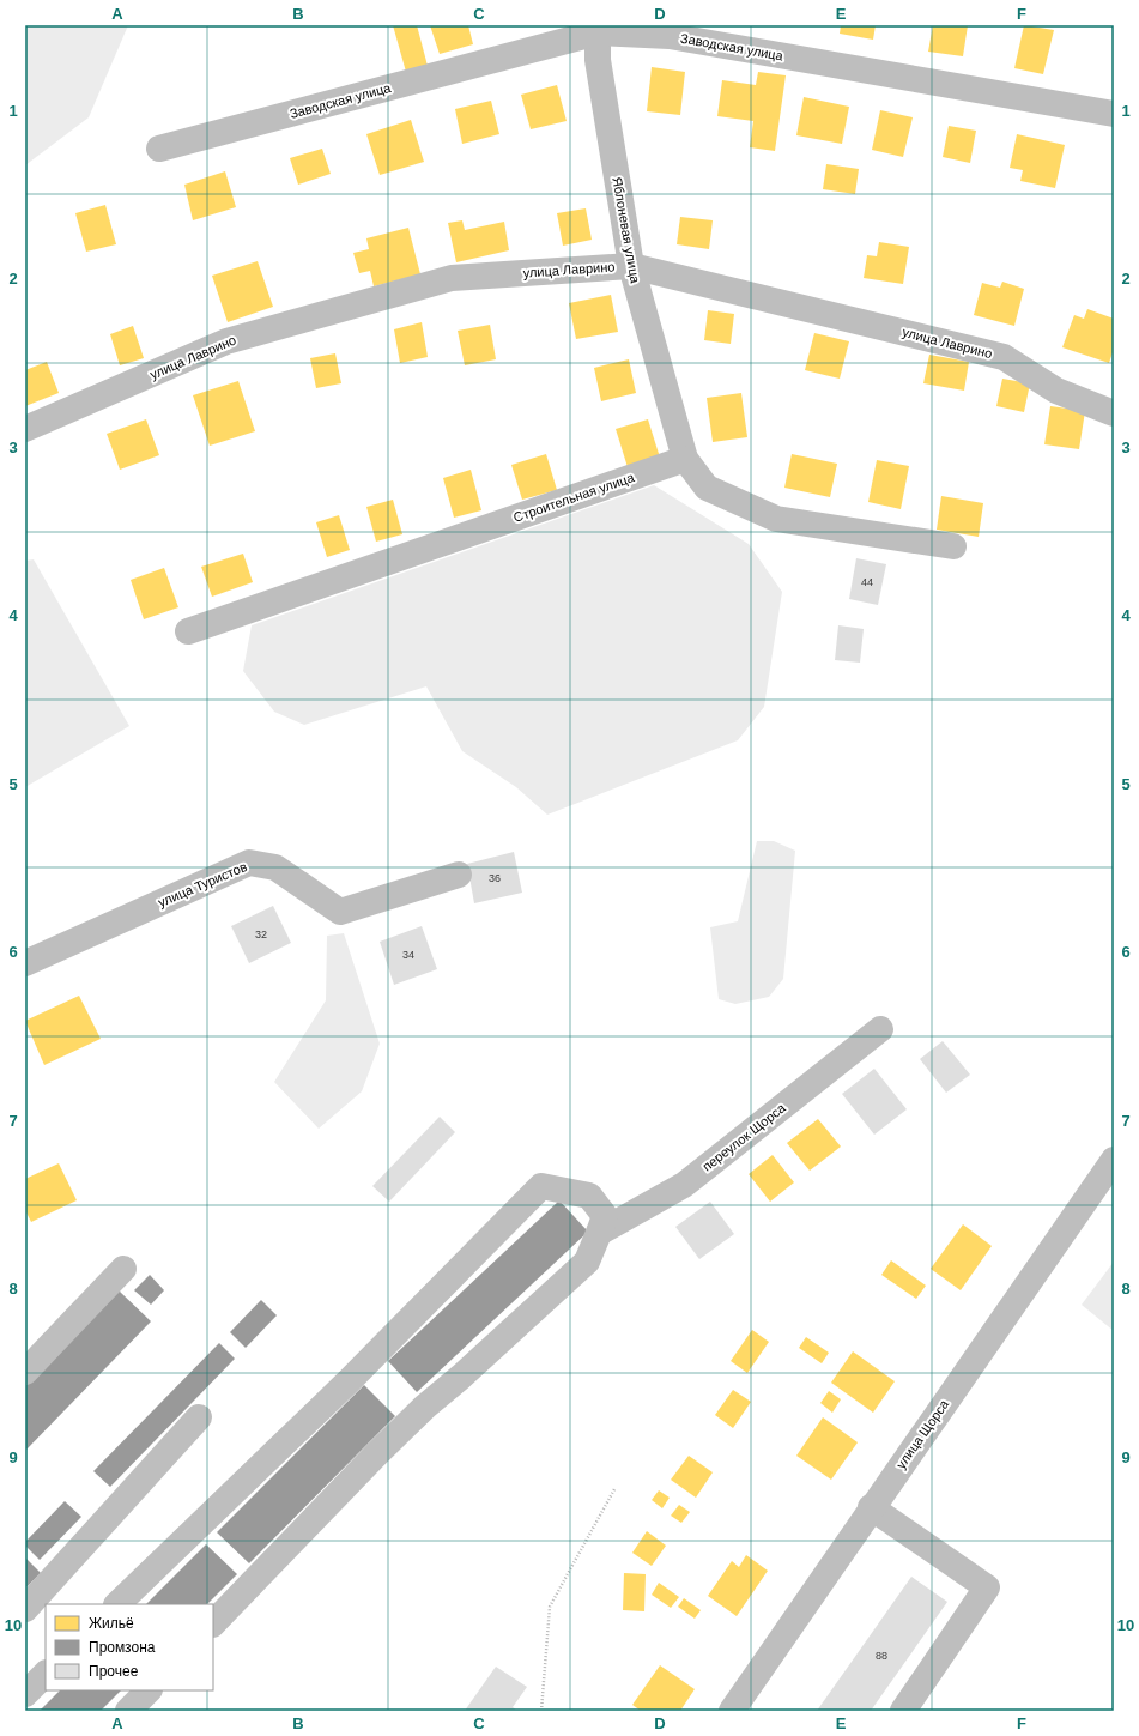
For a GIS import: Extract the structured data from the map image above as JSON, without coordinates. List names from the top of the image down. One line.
{"streets":{"street":["Заводская улица","Яблоневая улица","улица Лаврино","Строительная улица","улица Туристов","переулок Щорса","улица Щорса"]},"crossings":[["Заводская улица","Яблоневая улица"],["Яблоневая улица","улица Лаврино"],["Яблоневая улица","Строительная улица"]],"house_numbers":["44","36","32","34","88"],"legend":["Жильё","Промзона","Прочее"],"grid":{"columns":["A","B","C","D","E","F"],"rows":["1","2","3","4","5","6","7","8","9","10"]}}
